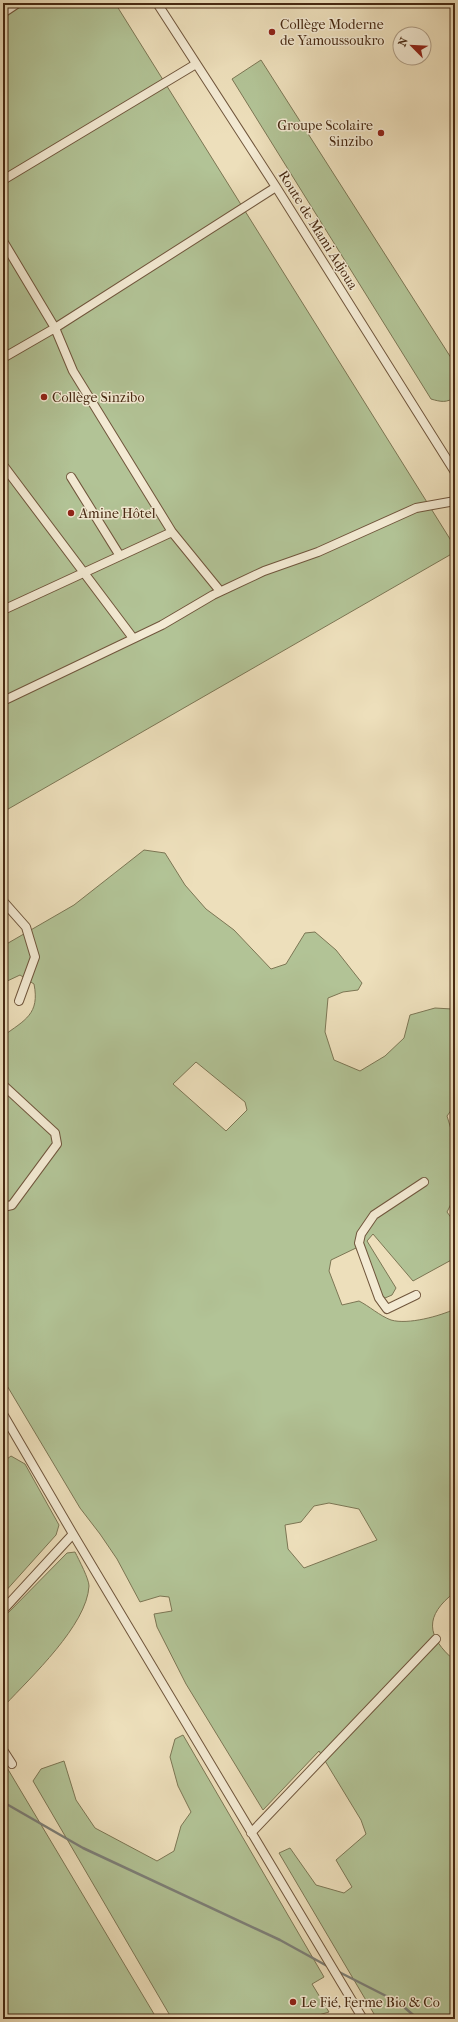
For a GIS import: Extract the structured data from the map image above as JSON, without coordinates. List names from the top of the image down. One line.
{"streets":{"street":["Route de Mami Adjoua"]},"places":["Collège Moderne de Yamoussoukro","Groupe Scolaire Sinzibo","Collège Sinzibo","Amine Hôtel","Le Fié, Ferme Bio & Co"],"north":"top left"}
